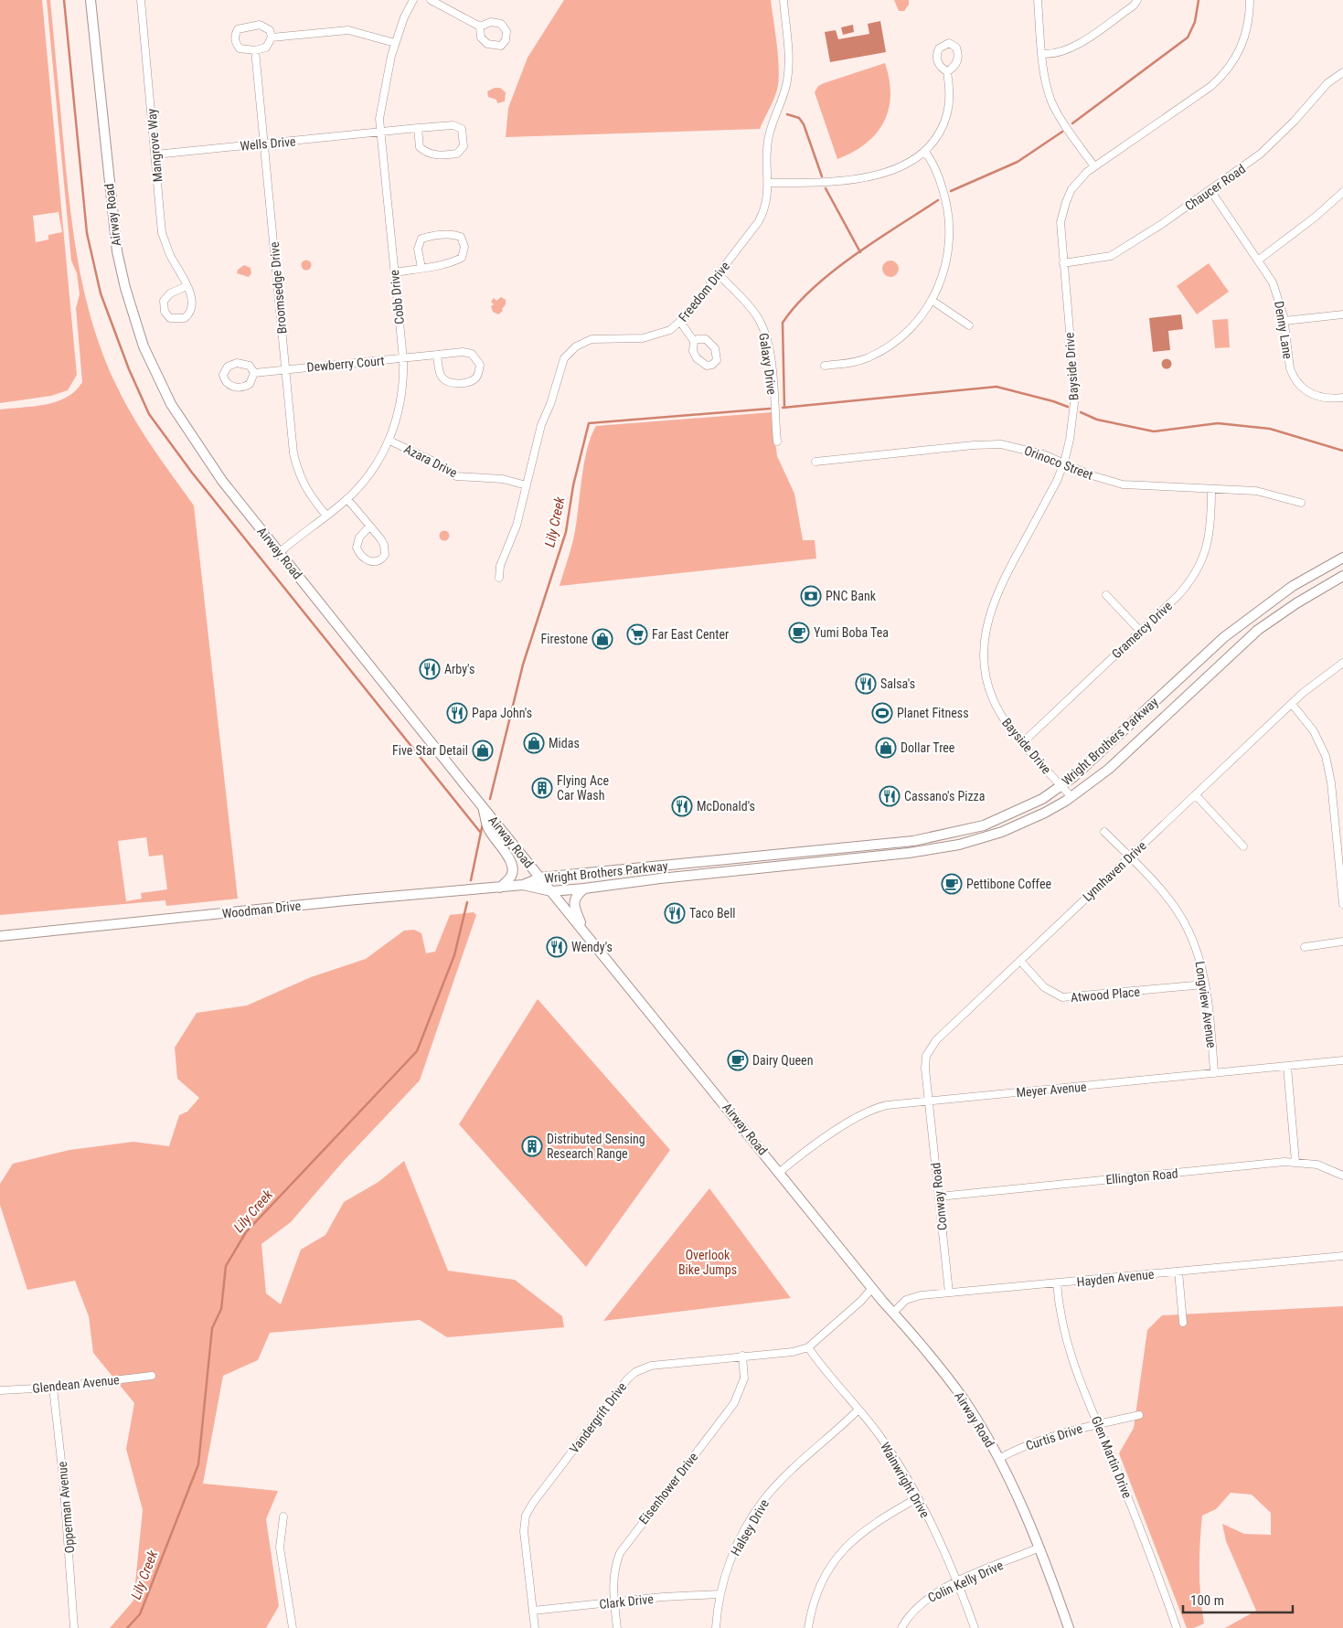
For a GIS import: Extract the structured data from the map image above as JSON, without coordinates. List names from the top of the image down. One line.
{"streets":{"main road":["Airway Road","Wright Brothers Parkway","Woodman Drive"],"street":["Wells Drive","Mangrove Way","Chaucer Road","Broomsedge Drive","Freedom Drive","Cobb Drive","Denny Lane","Dewberry Court","Galaxy Drive","Bayside Drive","Azara Drive","Orinoco Street","Gramercy Drive","Lynnhaven Drive","Atwood Place","Longview Avenue","Meyer Avenue","Ellington Road","Conway Road","Hayden Avenue","Glendean Avenue","Vandergrift Drive","Curtis Drive","Glen Martin Drive","Wainwright Drive","Eisenhower Drive","Opperman Avenue","Halsey Drive","Colin Kelly Drive","Clark Drive"]},"crossings":[["Wells Drive","Mangrove Way"],["Wells Drive","Broomsedge Drive"],["Wells Drive","Cobb Drive"],["Chaucer Road","Denny Lane"],["Chaucer Road","Bayside Drive"],["Airway Road","Cobb Drive"],["Airway Road","Wright Brothers Parkway"],["Airway Road","Meyer Avenue"],["Airway Road","Hayden Avenue"],["Airway Road","Curtis Drive"],["Airway Road","Colin Kelly Drive"],["Broomsedge Drive","Cobb Drive"],["Broomsedge Drive","Dewberry Court"],["Freedom Drive","Galaxy Drive"],["Freedom Drive","Azara Drive"],["Cobb Drive","Dewberry Court"],["Cobb Drive","Azara Drive"],["Bayside Drive","Orinoco Street"],["Bayside Drive","Gramercy Drive"],["Bayside Drive","Wright Brothers Parkway"],["Orinoco Street","Gramercy Drive"],["Wright Brothers Parkway","Woodman Drive"],["Lynnhaven Drive","Atwood Place"],["Lynnhaven Drive","Longview Avenue"],["Lynnhaven Drive","Meyer Avenue"],["Lynnhaven Drive","Conway Road"],["Atwood Place","Longview Avenue"],["Longview Avenue","Meyer Avenue"],["Meyer Avenue","Conway Road"],["Ellington Road","Conway Road"],["Conway Road","Hayden Avenue"],["Hayden Avenue","Glen Martin Drive"],["Glendean Avenue","Opperman Avenue"],["Vandergrift Drive","Wainwright Drive"],["Vandergrift Drive","Eisenhower Drive"],["Vandergrift Drive","Clark Drive"],["Curtis Drive","Glen Martin Drive"],["Wainwright Drive","Halsey Drive"],["Wainwright Drive","Colin Kelly Drive"],["Eisenhower Drive","Clark Drive"],["Halsey Drive","Clark Drive"]],"water":["Lily Creek"],"parks":["Overlook Bike Jumps"],"places":{"bank":["PNC Bank"],"cafe":["Yumi Boba Tea","Pettibone Coffee","Dairy Queen"],"supermarket":["Far East Center"],"shop":["Firestone","Midas","Dollar Tree","Five Star Detail"],"restaurant":["Arby's","Salsa's","Papa John's","Cassano's Pizza","McDonald's","Taco Bell","Wendy's"],"sports":["Planet Fitness"],"building":["Flying Ace Car Wash","Distributed Sensing Research Range"]},"scale_bar":"100 m"}
